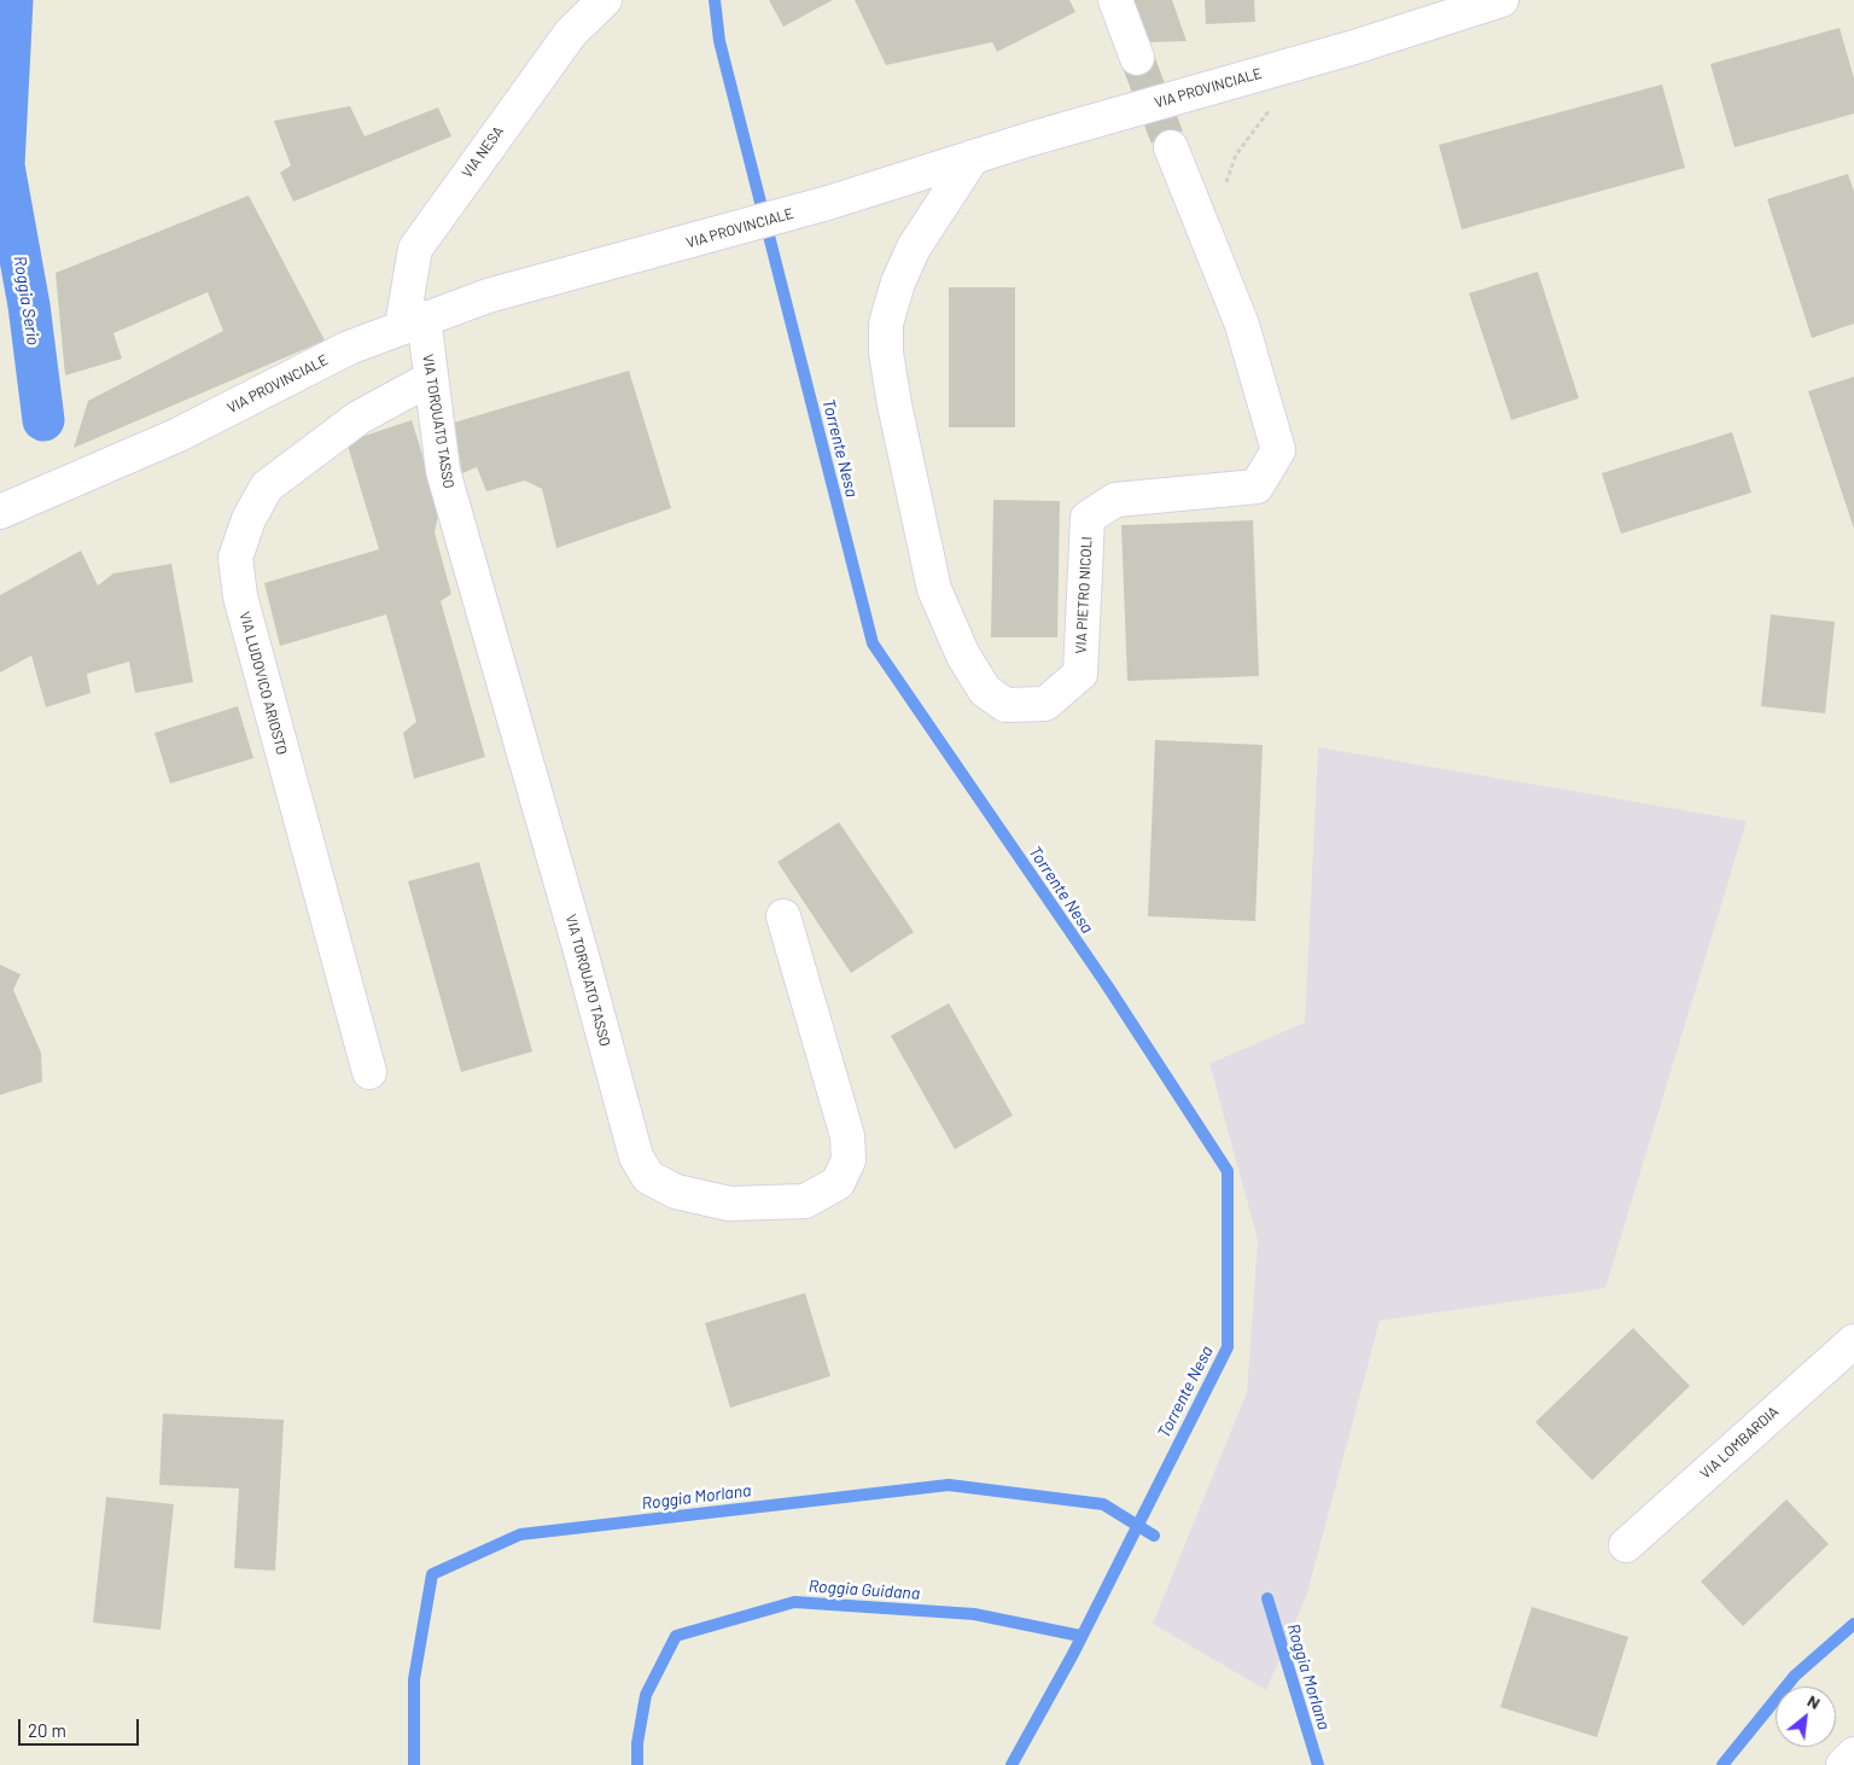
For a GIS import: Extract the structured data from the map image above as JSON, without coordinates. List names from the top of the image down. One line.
{"streets":{"street":["VIA PROVINCIALE","VIA NESA","VIA TORQUATO TASSO","VIA PIETRO NICOLI","VIA LUDOVICO ARIOSTO","VIA LOMBARDIA"]},"crossings":[["VIA PROVINCIALE","VIA NESA"],["VIA PROVINCIALE","VIA TORQUATO TASSO"],["VIA PROVINCIALE","VIA PIETRO NICOLI"],["VIA NESA","VIA TORQUATO TASSO"],["VIA TORQUATO TASSO","VIA LUDOVICO ARIOSTO"]],"water":["Roggia Serio","Torrente Nesa","Roggia Morlana","Roggia Guidana"],"scale_bar":"20 m","north":"top right"}
